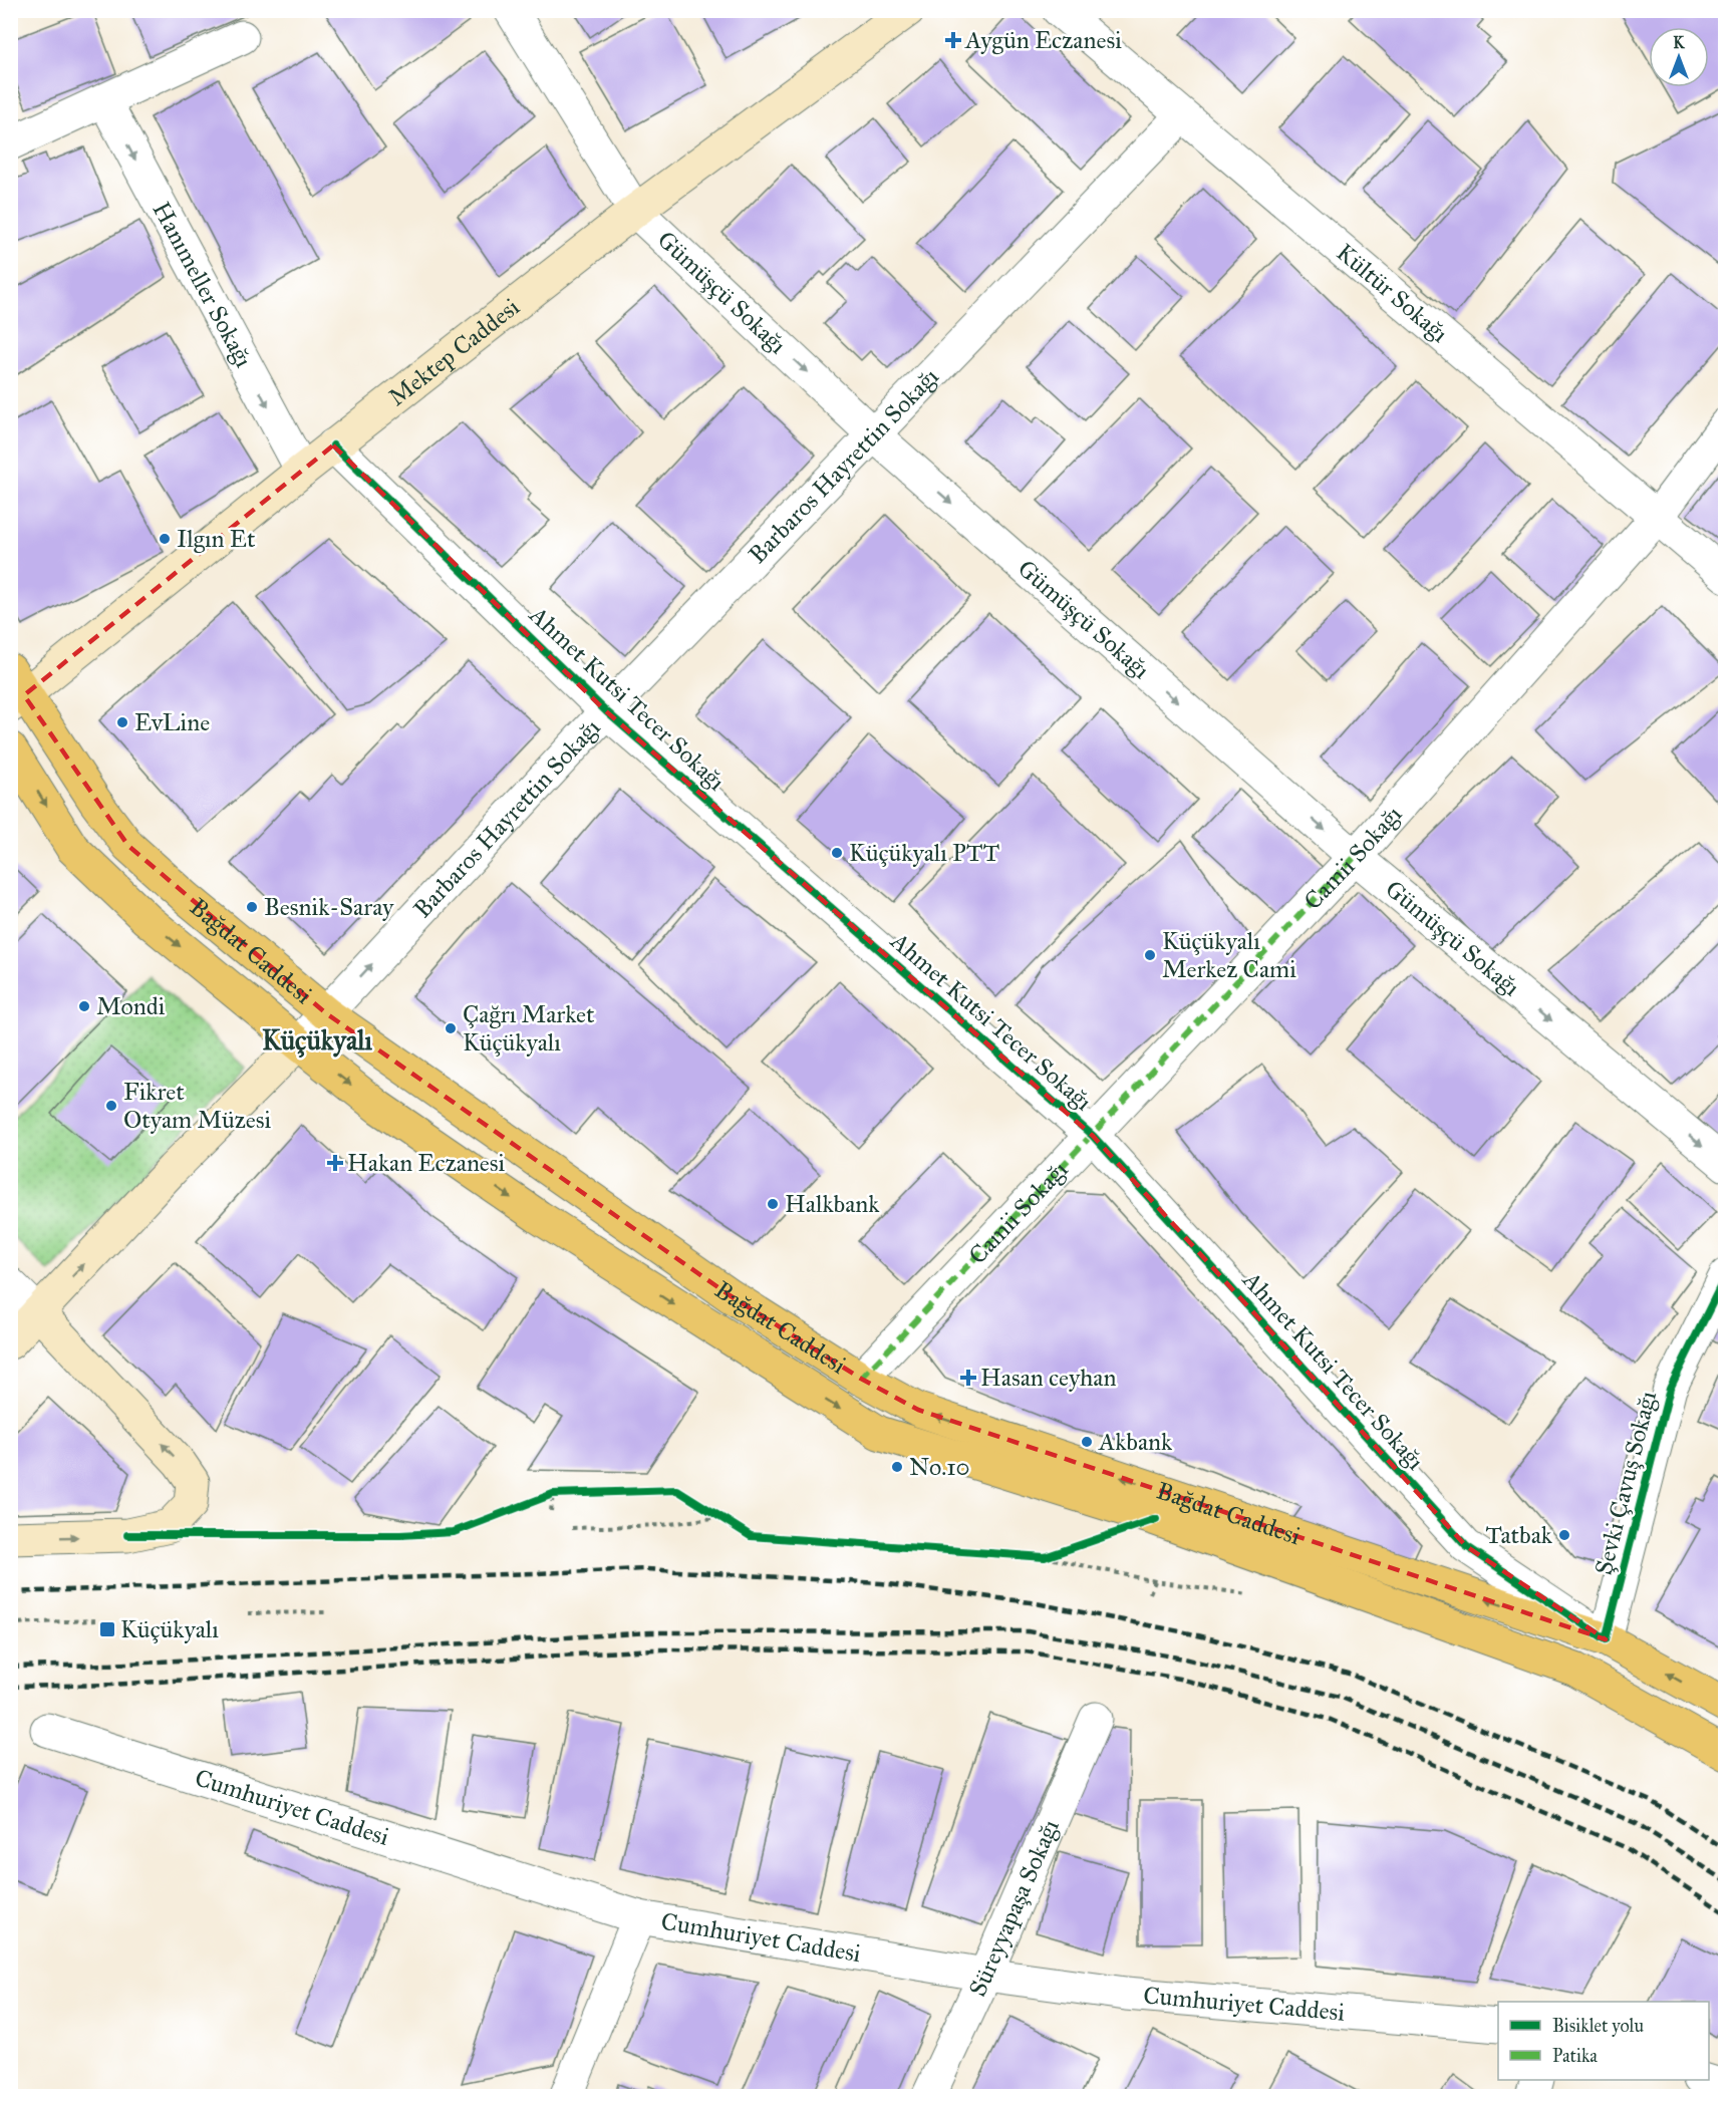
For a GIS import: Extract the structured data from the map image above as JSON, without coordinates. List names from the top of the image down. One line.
{"streets":{"main road":["Bağdat Caddesi"],"street":["Hanımeller Sokağı","Gümüşçü Sokağı","Kültür Sokağı","Mektep Caddesi","Barbaros Hayrettin Sokağı","Ahmet Kutsi Tecer Sokağı","Camii Sokağı","Şevki Çavuş Sokağı","Cumhuriyet Caddesi","Süreyyapaşa Sokağı"]},"crossings":[["Hanımeller Sokağı","Mektep Caddesi"],["Gümüşçü Sokağı","Mektep Caddesi"],["Gümüşçü Sokağı","Barbaros Hayrettin Sokağı"],["Gümüşçü Sokağı","Camii Sokağı"],["Kültür Sokağı","Barbaros Hayrettin Sokağı"],["Kültür Sokağı","Camii Sokağı"],["Mektep Caddesi","Ahmet Kutsi Tecer Sokağı"],["Mektep Caddesi","Bağdat Caddesi"],["Barbaros Hayrettin Sokağı","Ahmet Kutsi Tecer Sokağı"],["Barbaros Hayrettin Sokağı","Bağdat Caddesi"],["Ahmet Kutsi Tecer Sokağı","Camii Sokağı"],["Ahmet Kutsi Tecer Sokağı","Bağdat Caddesi"],["Ahmet Kutsi Tecer Sokağı","Şevki Çavuş Sokağı"],["Camii Sokağı","Bağdat Caddesi"],["Bağdat Caddesi","Şevki Çavuş Sokağı"],["Cumhuriyet Caddesi","Süreyyapaşa Sokağı"]],"one_way":["Hanımeller Sokağı","Gümüşçü Sokağı","Barbaros Hayrettin Sokağı"],"districts":["Küçükyalı"],"places":{"health":["Aygün Eczanesi","Hakan Eczanesi","Hasan ceyhan"],"other":["Ilgın Et","EvLine","Küçükyalı PTT","Besnik-Saray","Küçükyalı Merkez Cami","Mondi","Çağrı Market Küçükyalı","Fikret Otyam Müzesi","Halkbank","Akbank","No.10","Tatbak"],"transit":["Küçükyalı"]},"legend":["Bisiklet yolu","Patika"],"north":"top"}
